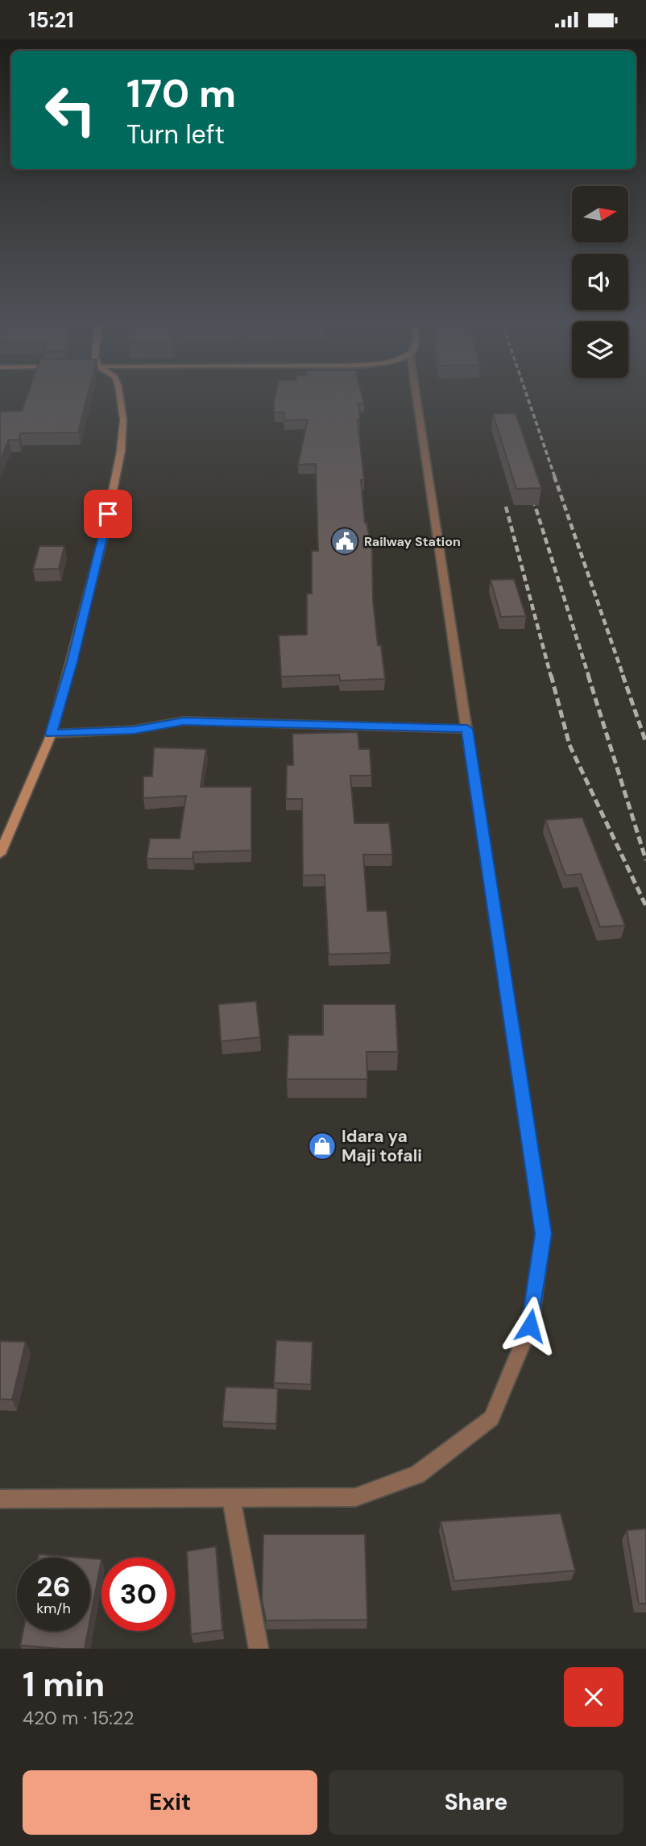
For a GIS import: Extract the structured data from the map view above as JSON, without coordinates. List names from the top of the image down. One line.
{"places":{"public building":["Railway Station"],"shop":["Idara ya Maji tofali"]},"north":"right","page":{"status":"15:21","turn":["170 m","Turn left"],"speed":"26 km/h","limit":"30","heading":["1 min","420 m · 15:22"],"buttons":["Exit","Share"]}}
